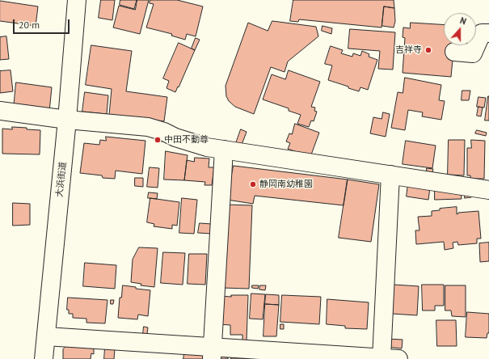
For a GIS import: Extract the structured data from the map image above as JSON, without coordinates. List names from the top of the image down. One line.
{"streets":{"street":["大浜街道"]},"places":["吉祥寺","中田不動尊","静岡南幼稚園"],"scale_bar":"20 m","north":"top"}
